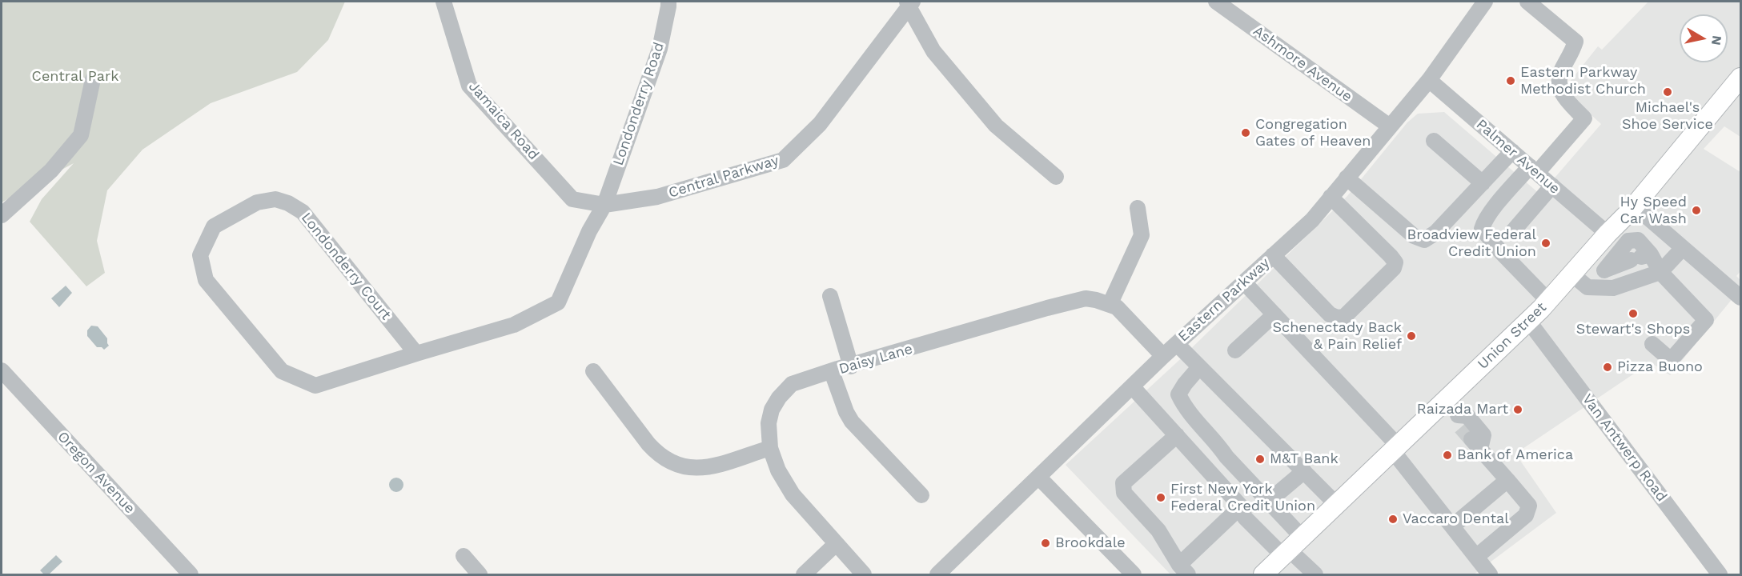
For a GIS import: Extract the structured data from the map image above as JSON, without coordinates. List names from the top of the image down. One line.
{"streets":{"main road":["Union Street"],"street":["Ashmore Avenue","Londonderry Road","Jamaica Road","Palmer Avenue","Central Parkway","Londonderry Court","Eastern Parkway","Daisy Lane","Van Antwerp Road","Oregon Avenue"]},"crossings":[["Ashmore Avenue","Eastern Parkway"],["Londonderry Road","Jamaica Road"],["Londonderry Road","Central Parkway"],["Londonderry Road","Londonderry Court"],["Jamaica Road","Central Parkway"],["Jamaica Road","Londonderry Court"],["Palmer Avenue","Eastern Parkway"],["Palmer Avenue","Union Street"],["Central Parkway","Londonderry Court"],["Eastern Parkway","Daisy Lane"],["Union Street","Van Antwerp Road"]],"parks":["Central Park"],"places":["Eastern Parkway Methodist Church","Michael's Shoe Service","Congregation Gates of Heaven","Hy Speed Car Wash","Broadview Federal Credit Union","Stewart's Shops","Schenectady Back & Pain Relief","Pizza Buono","Raizada Mart","Bank of America","M&T Bank","First New York Federal Credit Union","Vaccaro Dental","Brookdale"],"north":"right"}
